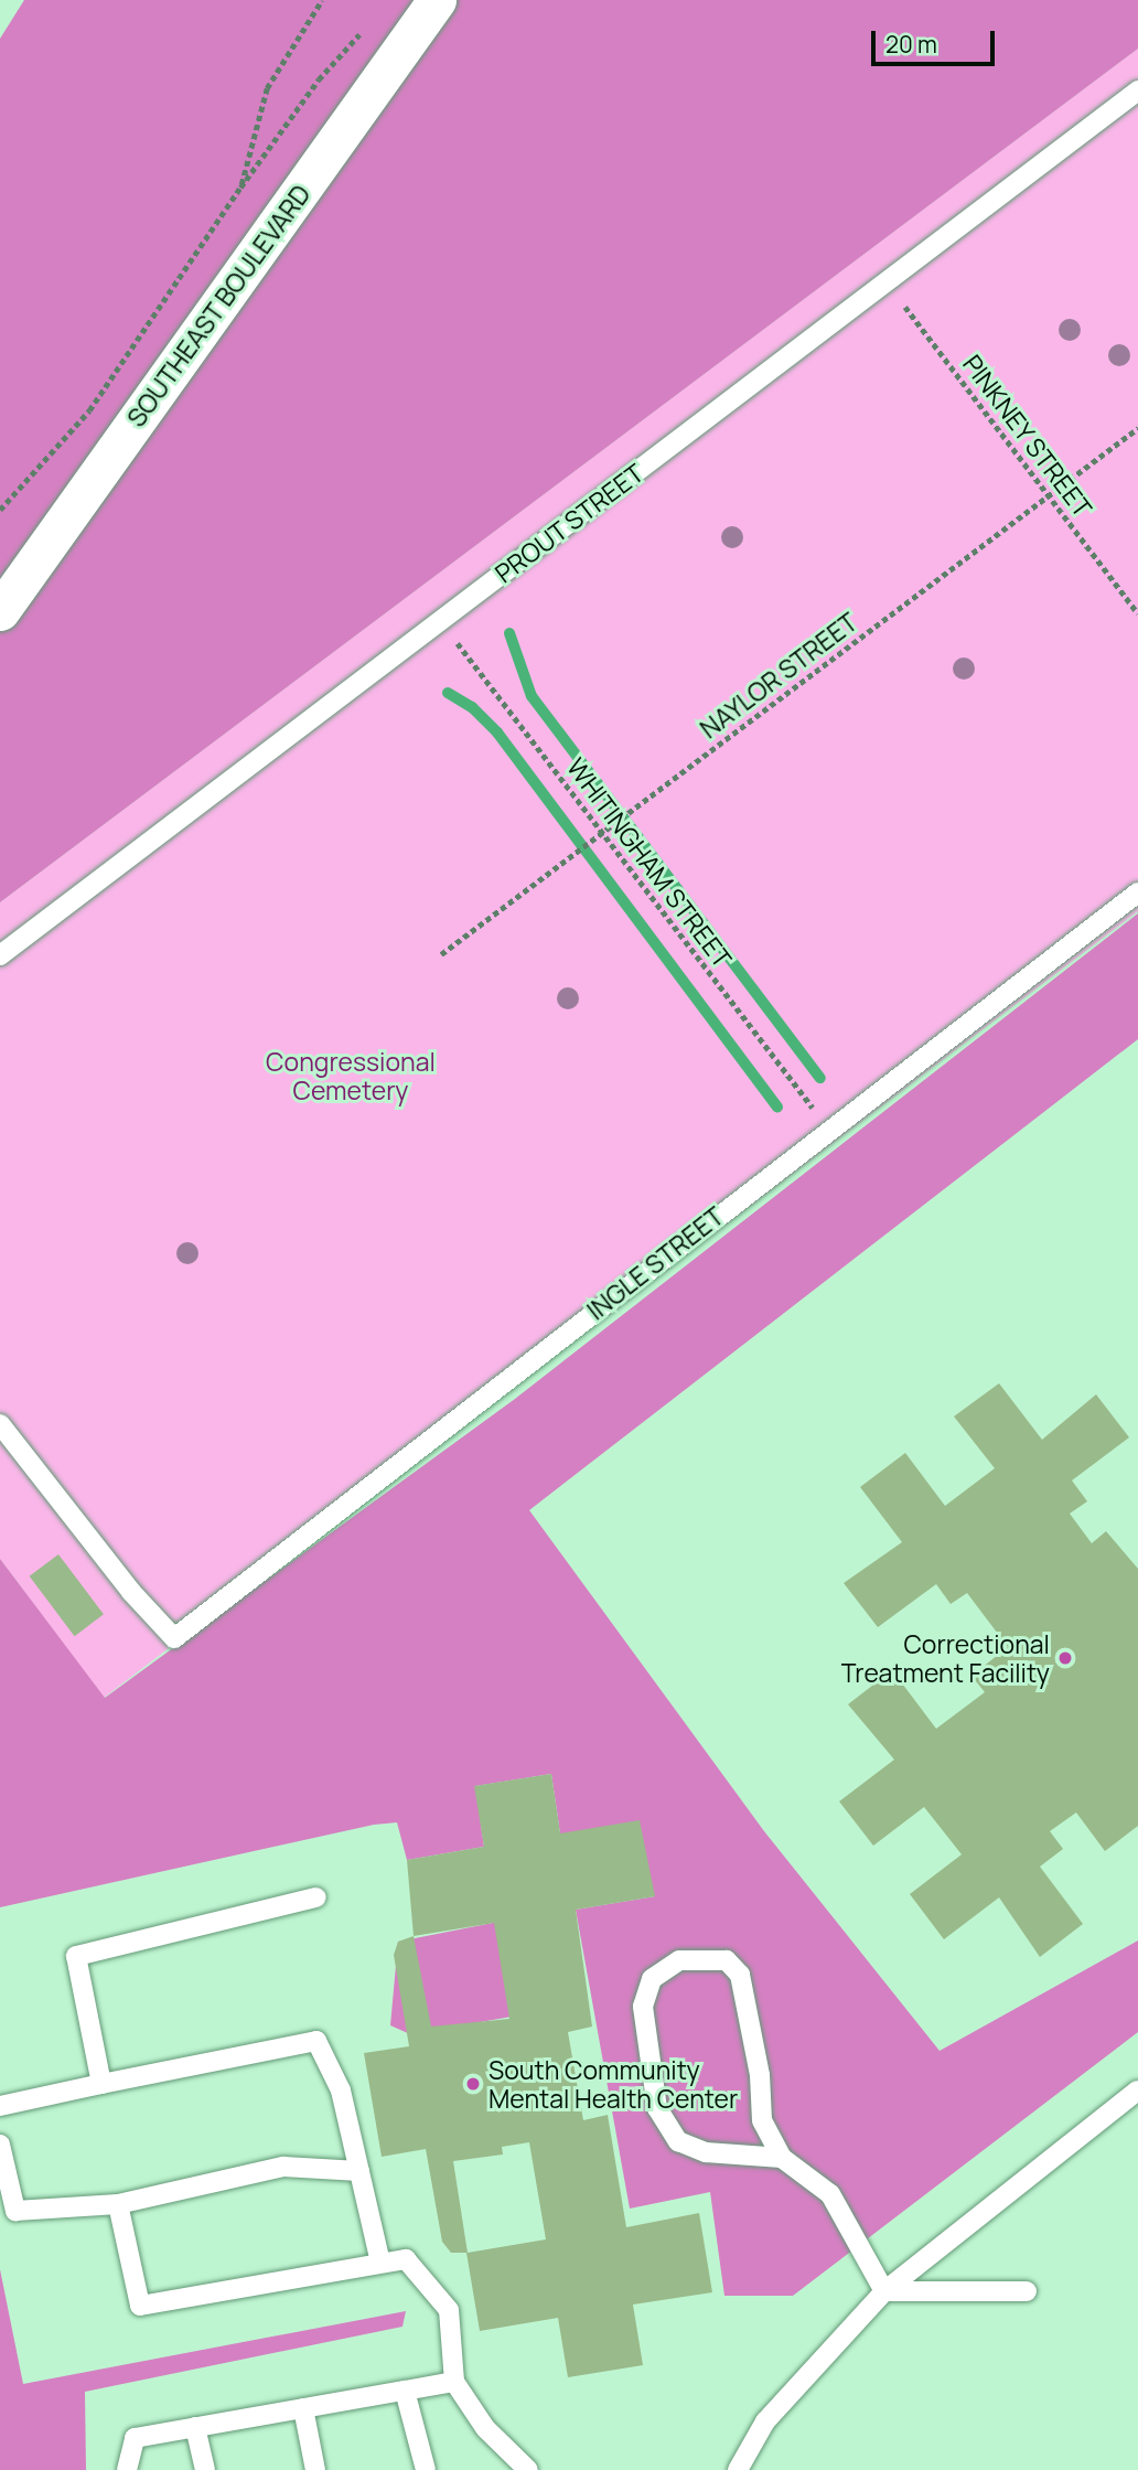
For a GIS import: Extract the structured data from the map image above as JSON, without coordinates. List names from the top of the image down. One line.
{"streets":{"street":["SOUTHEAST BOULEVARD"],"lane":["PROUT STREET","INGLE STREET"],"path":["PINKNEY STREET","NAYLOR STREET","WHITINGHAM STREET"]},"crossings":[["PINKNEY STREET","PROUT STREET"],["PINKNEY STREET","NAYLOR STREET"],["PROUT STREET","WHITINGHAM STREET"],["NAYLOR STREET","WHITINGHAM STREET"],["WHITINGHAM STREET","INGLE STREET"]],"parks":["Congressional Cemetery"],"places":["Correctional Treatment Facility","South Community Mental Health Center"],"scale_bar":"20 m"}
